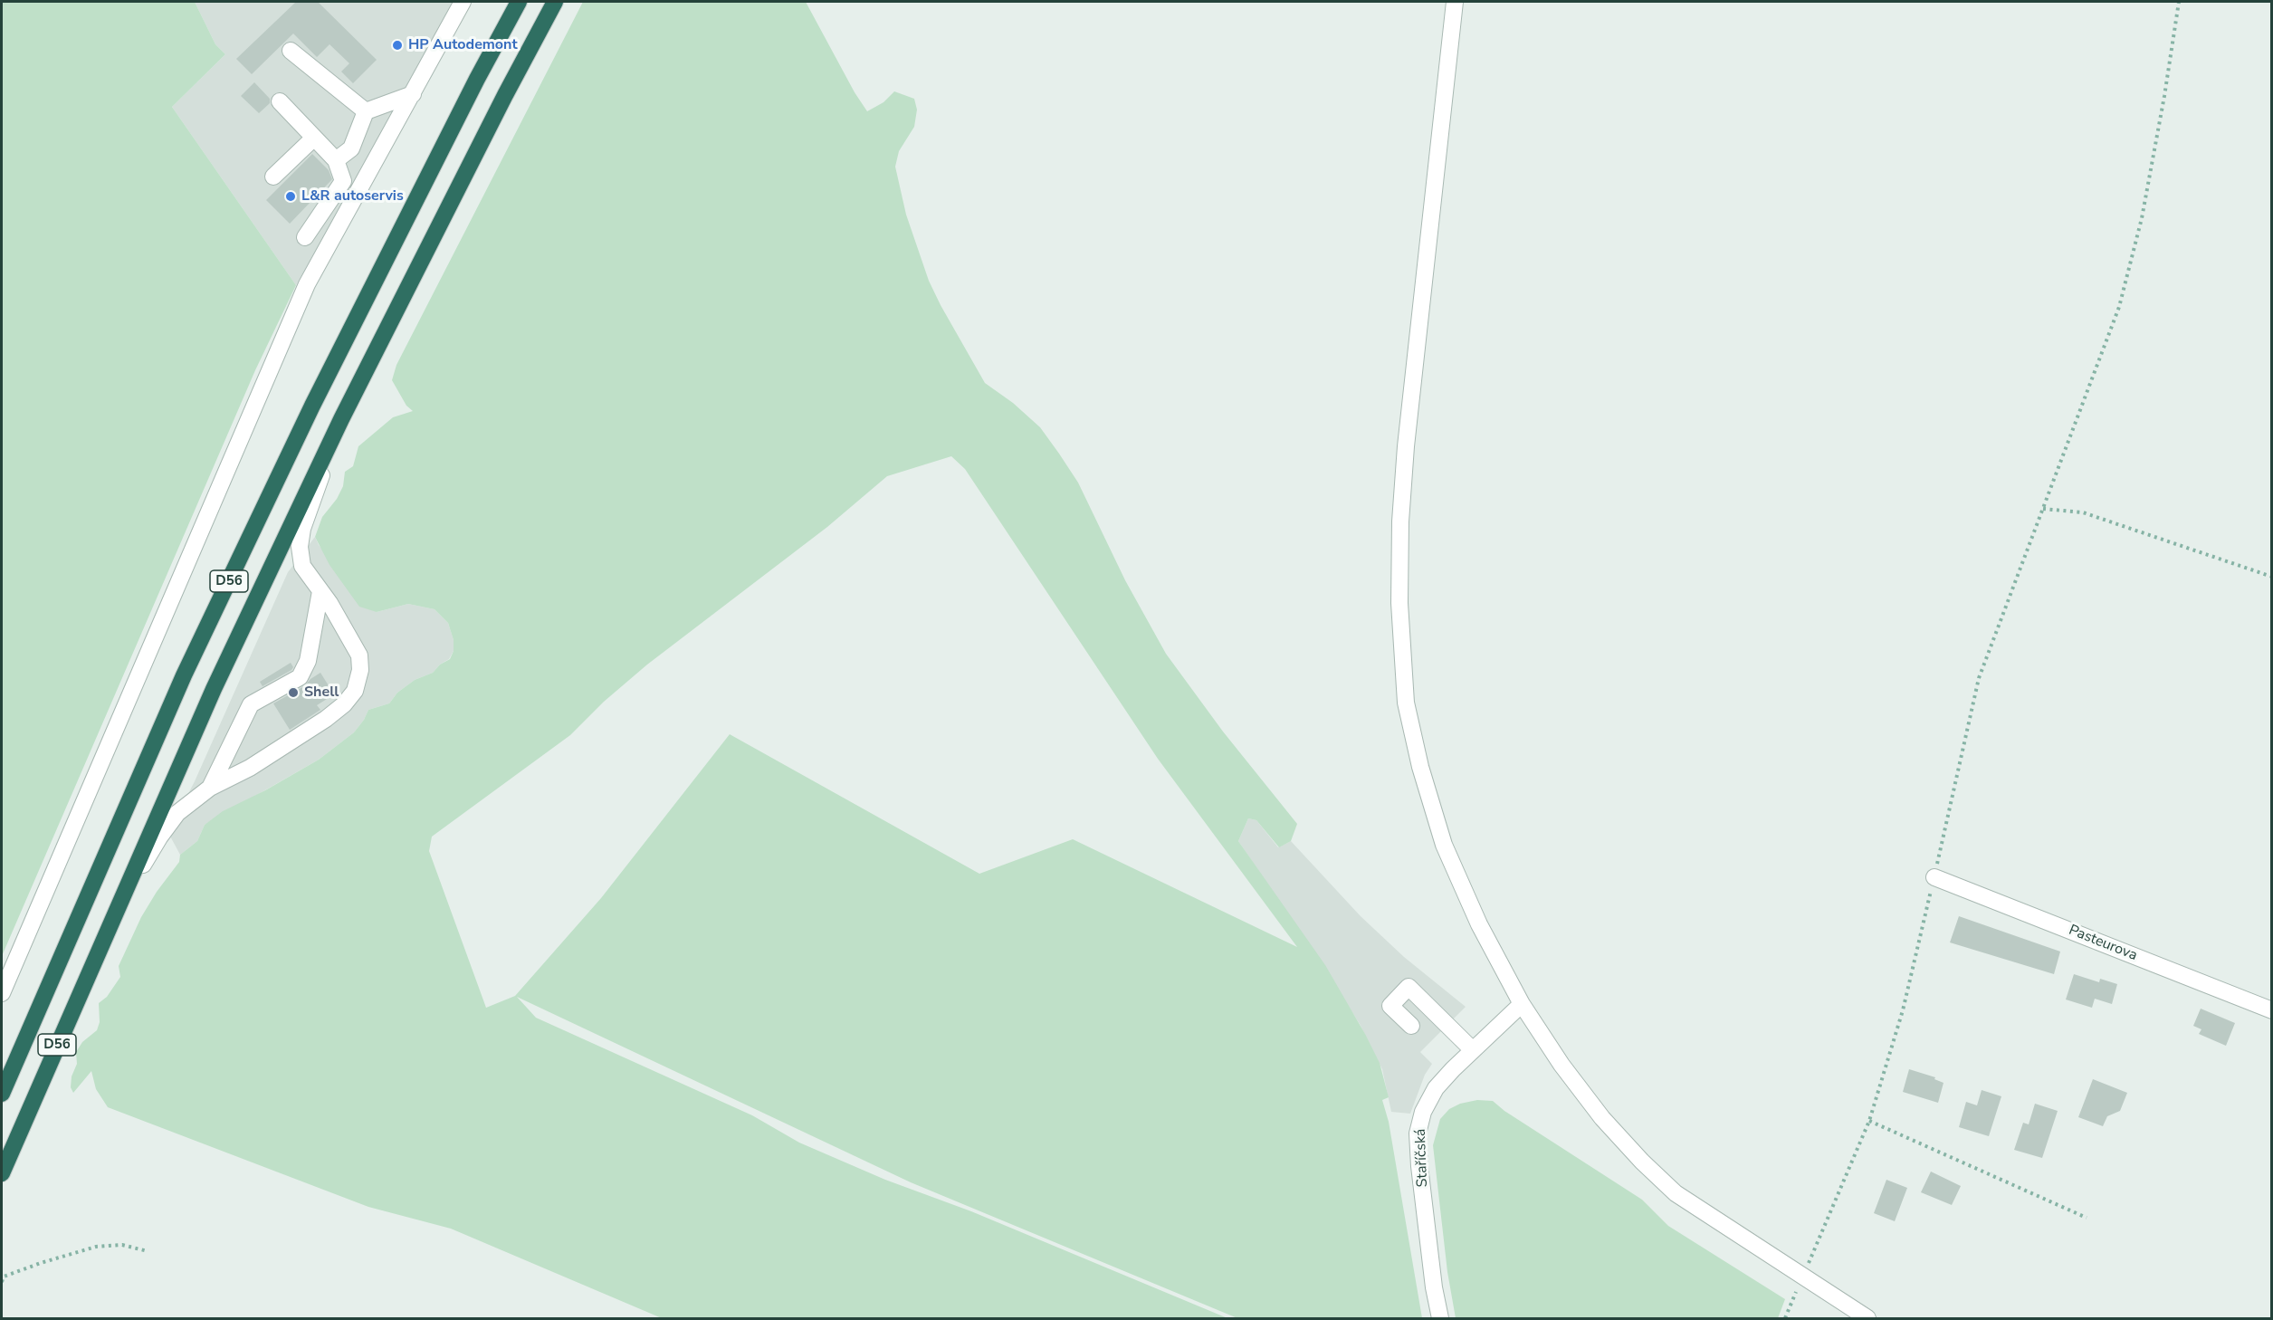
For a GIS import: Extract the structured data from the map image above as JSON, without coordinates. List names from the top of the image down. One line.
{"streets":{"highway":["D56"],"street":["Pasteurova","Staříčská"]},"places":["HP Autodemont","L&R autoservis","Shell"]}
